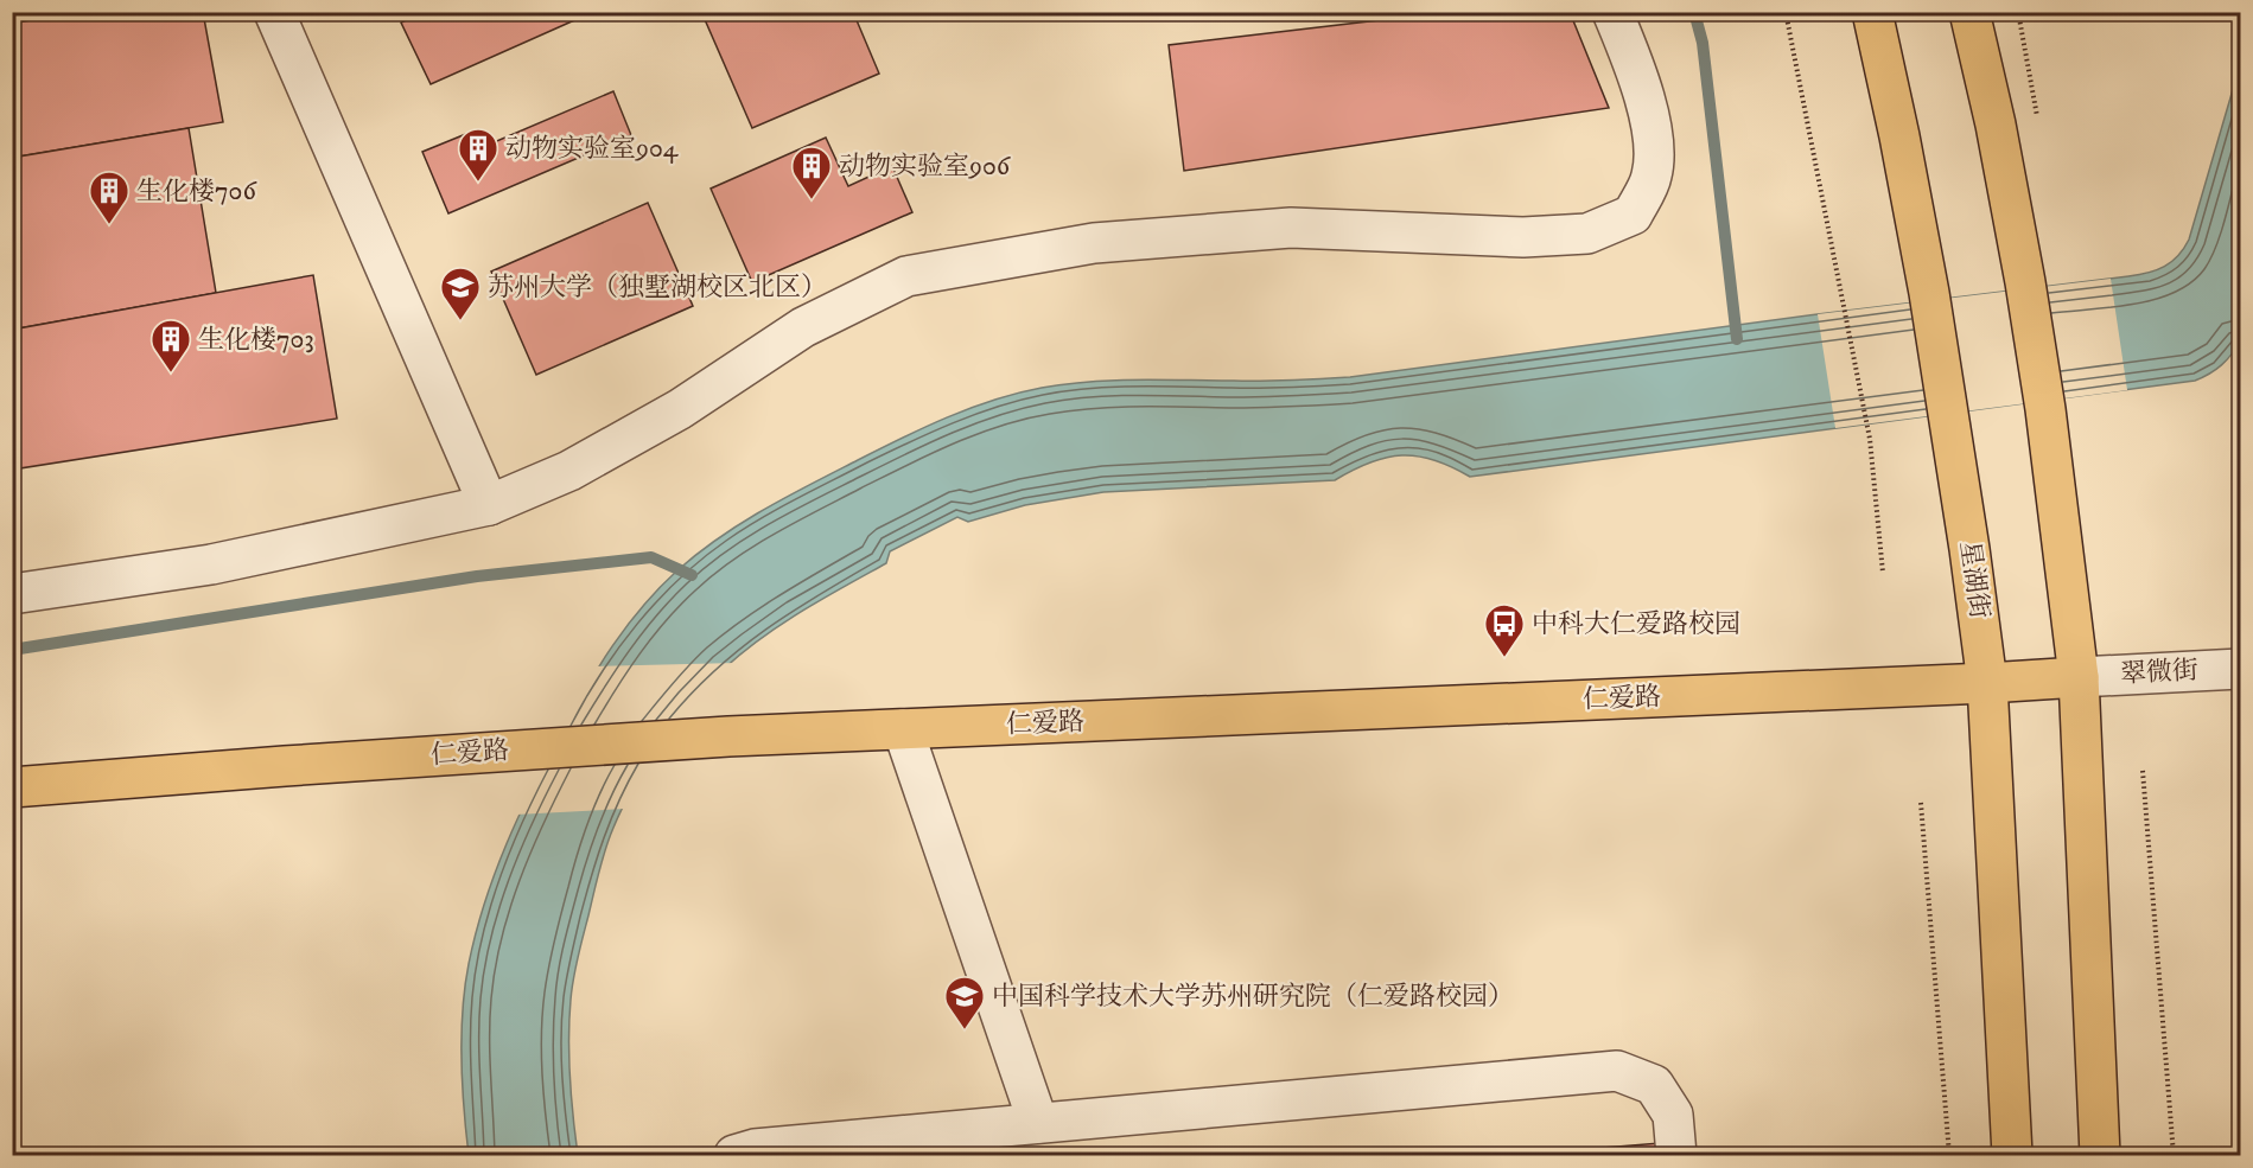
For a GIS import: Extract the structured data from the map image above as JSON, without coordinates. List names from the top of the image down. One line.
{"streets":{"main road":["星湖街","仁爱路"],"street":["翠微街"]},"crossings":[["星湖街","仁爱路"],["翠微街","仁爱路"]],"places":{"building":["动物实验室904","动物实验室906","生化楼706","生化楼703"],"school or university":["苏州大学（独墅湖校区北区）","中国科学技术大学苏州研究院（仁爱路校园）"],"bus stop":["中科大仁爱路校园"]}}
